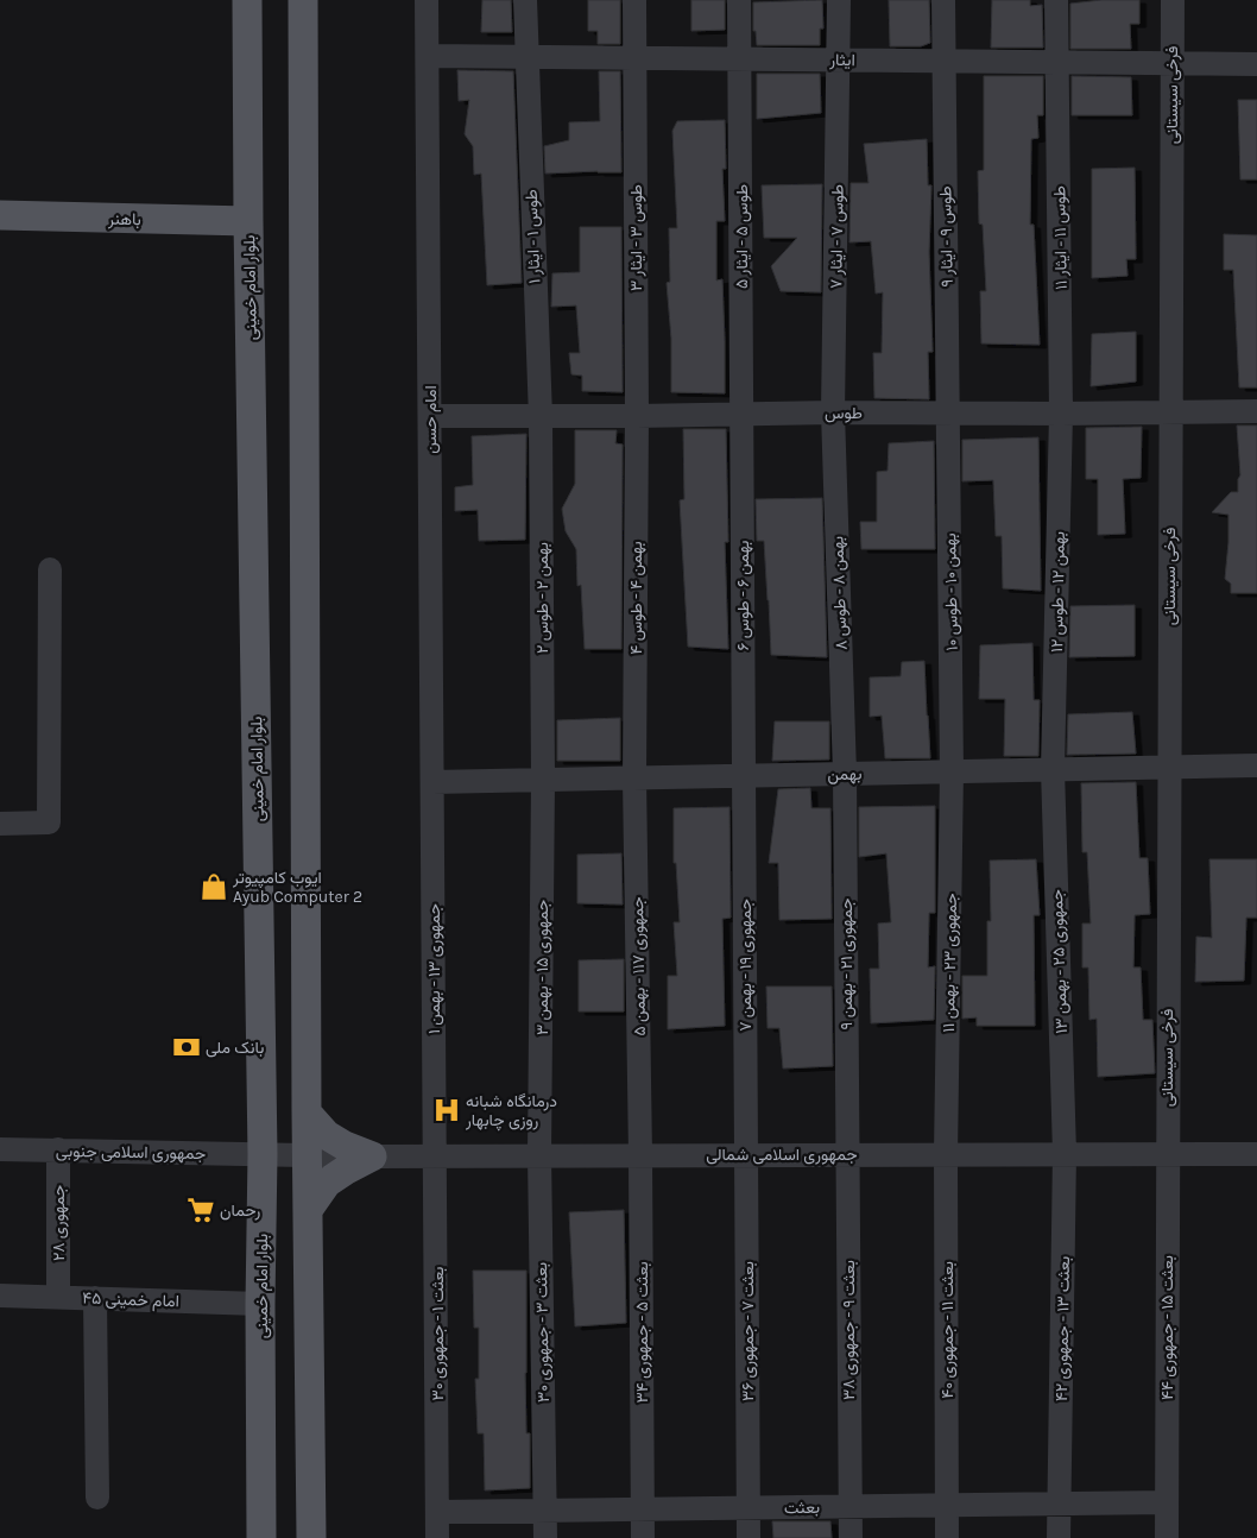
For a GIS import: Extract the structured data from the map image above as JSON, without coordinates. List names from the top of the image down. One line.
{"streets":{"main road":["باهنر","بلوار امام خمینی"],"street":["ایثار","فرخی سیستانی","طوس ۱ - ایثار ۱","طوس ۵ - ایثار ۵","طوس ۷ - ایثار ۷","طوس ۹ - ایثار ۹","طوس ۳ - ایثار ۳","طوس ۱۱ - ایثار ۱۱","طوس","امام حسن","بهمن ۱۰ - طوس ۱۰","بهمن ۱۲ - طوس ۱۲","بهمن ۸ - طوس ۸","بهمن ۶ - طوس ۶","بهمن ۲ - طوس ۲","بهمن ۴ - طوس ۴","بهمن","جمهوری ۲۵ - بهمن ۱۳","جمهوری ۲۳ - بهمن ۱۱","جمهوری ۲۱ - بهمن ۹","جمهوری ۱۹ - بهمن ۷","جمهوری ۱۱۷ - بهمن ۵","جمهوری ۱۵ - بهمن ۳","جمهوری ۱۳ - بهمن ۱","جمهوری اسلامی جنوبی","جمهوری اسلامی شمالی","جمهوری ۲۸","امام خمینی ۴۵","بعثت ۱۵ - جمهوری ۴۴","بعثت ۱۳ - جمهوری ۴۲","بعثت ۹ - جمهوری ۳۸","بعثت ۱۱ - جمهوری ۴۰","بعثت ۷ - جمهوری ۳۶","بعثت ۳ - جمهوری ۳۰","بعثت ۵ - جمهوری ۳۴","بعثت ۱ - جمهوری ۳۰","بعثت"]},"crossings":[["ایثار","فرخی سیستانی"],["ایثار","طوس ۱ - ایثار ۱"],["ایثار","طوس ۵ - ایثار ۵"],["ایثار","طوس ۷ - ایثار ۷"],["ایثار","طوس ۹ - ایثار ۹"],["ایثار","طوس ۳ - ایثار ۳"],["ایثار","طوس ۱۱ - ایثار ۱۱"],["ایثار","امام حسن"],["فرخی سیستانی","طوس"],["فرخی سیستانی","بهمن"],["فرخی سیستانی","جمهوری اسلامی شمالی"],["فرخی سیستانی","بعثت ۱۵ - جمهوری ۴۴"],["باهنر","بلوار امام خمینی"],["طوس ۱ - ایثار ۱","طوس"],["طوس ۱ - ایثار ۱","بهمن ۲ - طوس ۲"],["طوس ۵ - ایثار ۵","طوس"],["طوس ۵ - ایثار ۵","بهمن ۶ - طوس ۶"],["طوس ۷ - ایثار ۷","طوس"],["طوس ۷ - ایثار ۷","بهمن ۸ - طوس ۸"],["طوس ۹ - ایثار ۹","طوس"],["طوس ۹ - ایثار ۹","بهمن ۱۰ - طوس ۱۰"],["طوس ۳ - ایثار ۳","طوس"],["طوس ۳ - ایثار ۳","بهمن ۴ - طوس ۴"],["طوس ۱۱ - ایثار ۱۱","طوس"],["طوس ۱۱ - ایثار ۱۱","بهمن ۱۲ - طوس ۱۲"],["بلوار امام خمینی","جمهوری اسلامی جنوبی"],["بلوار امام خمینی","امام خمینی ۴۵"],["طوس","امام حسن"],["طوس","بهمن ۱۰ - طوس ۱۰"],["طوس","بهمن ۱۲ - طوس ۱۲"],["طوس","بهمن ۸ - طوس ۸"],["طوس","بهمن ۶ - طوس ۶"],["طوس","بهمن ۲ - طوس ۲"],["طوس","بهمن ۴ - طوس ۴"],["امام حسن","بهمن"],["امام حسن","جمهوری ۱۳ - بهمن ۱"],["بهمن ۱۰ - طوس ۱۰","بهمن"],["بهمن ۱۰ - طوس ۱۰","جمهوری ۲۳ - بهمن ۱۱"],["بهمن ۱۲ - طوس ۱۲","بهمن"],["بهمن ۱۲ - طوس ۱۲","جمهوری ۲۵ - بهمن ۱۳"],["بهمن ۸ - طوس ۸","بهمن"],["بهمن ۸ - طوس ۸","جمهوری ۲۱ - بهمن ۹"],["بهمن ۶ - طوس ۶","بهمن"],["بهمن ۶ - طوس ۶","جمهوری ۱۹ - بهمن ۷"],["بهمن ۲ - طوس ۲","بهمن"],["بهمن ۲ - طوس ۲","جمهوری ۱۵ - بهمن ۳"],["بهمن ۴ - طوس ۴","بهمن"],["بهمن ۴ - طوس ۴","جمهوری ۱۱۷ - بهمن ۵"],["بهمن","جمهوری ۲۵ - بهمن ۱۳"],["بهمن","جمهوری ۲۳ - بهمن ۱۱"],["بهمن","جمهوری ۲۱ - بهمن ۹"],["بهمن","جمهوری ۱۹ - بهمن ۷"],["بهمن","جمهوری ۱۱۷ - بهمن ۵"],["بهمن","جمهوری ۱۵ - بهمن ۳"],["بهمن","جمهوری ۱۳ - بهمن ۱"],["جمهوری ۲۵ - بهمن ۱۳","جمهوری اسلامی شمالی"],["جمهوری ۲۵ - بهمن ۱۳","بعثت ۱۳ - جمهوری ۴۲"],["جمهوری ۲۳ - بهمن ۱۱","جمهوری اسلامی شمالی"],["جمهوری ۲۳ - بهمن ۱۱","بعثت ۱۱ - جمهوری ۴۰"],["جمهوری ۲۱ - بهمن ۹","جمهوری اسلامی شمالی"],["جمهوری ۲۱ - بهمن ۹","بعثت ۹ - جمهوری ۳۸"],["جمهوری ۱۹ - بهمن ۷","جمهوری اسلامی شمالی"],["جمهوری ۱۹ - بهمن ۷","بعثت ۷ - جمهوری ۳۶"],["جمهوری ۱۱۷ - بهمن ۵","جمهوری اسلامی شمالی"],["جمهوری ۱۱۷ - بهمن ۵","بعثت ۵ - جمهوری ۳۴"],["جمهوری ۱۵ - بهمن ۳","جمهوری اسلامی شمالی"],["جمهوری ۱۵ - بهمن ۳","بعثت ۳ - جمهوری ۳۰"],["جمهوری ۱۳ - بهمن ۱","جمهوری اسلامی شمالی"],["جمهوری ۱۳ - بهمن ۱","بعثت ۱ - جمهوری ۳۰"],["جمهوری اسلامی جنوبی","جمهوری اسلامی شمالی"],["جمهوری اسلامی جنوبی","جمهوری ۲۸"],["جمهوری اسلامی شمالی","بعثت ۱۵ - جمهوری ۴۴"],["جمهوری اسلامی شمالی","بعثت ۱۳ - جمهوری ۴۲"],["جمهوری اسلامی شمالی","بعثت ۹ - جمهوری ۳۸"],["جمهوری اسلامی شمالی","بعثت ۱۱ - جمهوری ۴۰"],["جمهوری اسلامی شمالی","بعثت ۷ - جمهوری ۳۶"],["جمهوری اسلامی شمالی","بعثت ۳ - جمهوری ۳۰"],["جمهوری اسلامی شمالی","بعثت ۵ - جمهوری ۳۴"],["جمهوری اسلامی شمالی","بعثت ۱ - جمهوری ۳۰"],["جمهوری ۲۸","امام خمینی ۴۵"],["بعثت ۱۵ - جمهوری ۴۴","بعثت"],["بعثت ۱۳ - جمهوری ۴۲","بعثت"],["بعثت ۹ - جمهوری ۳۸","بعثت"],["بعثت ۱۱ - جمهوری ۴۰","بعثت"],["بعثت ۷ - جمهوری ۳۶","بعثت"],["بعثت ۳ - جمهوری ۳۰","بعثت"],["بعثت ۵ - جمهوری ۳۴","بعثت"],["بعثت ۱ - جمهوری ۳۰","بعثت"]],"places":{"shop":["ایوب کامپیوتر Ayub Computer 2"],"bank":["بانک ملی"],"hospital":["درمانگاه شبانه روزی چابهار"],"supermarket":["رحمان"]}}
